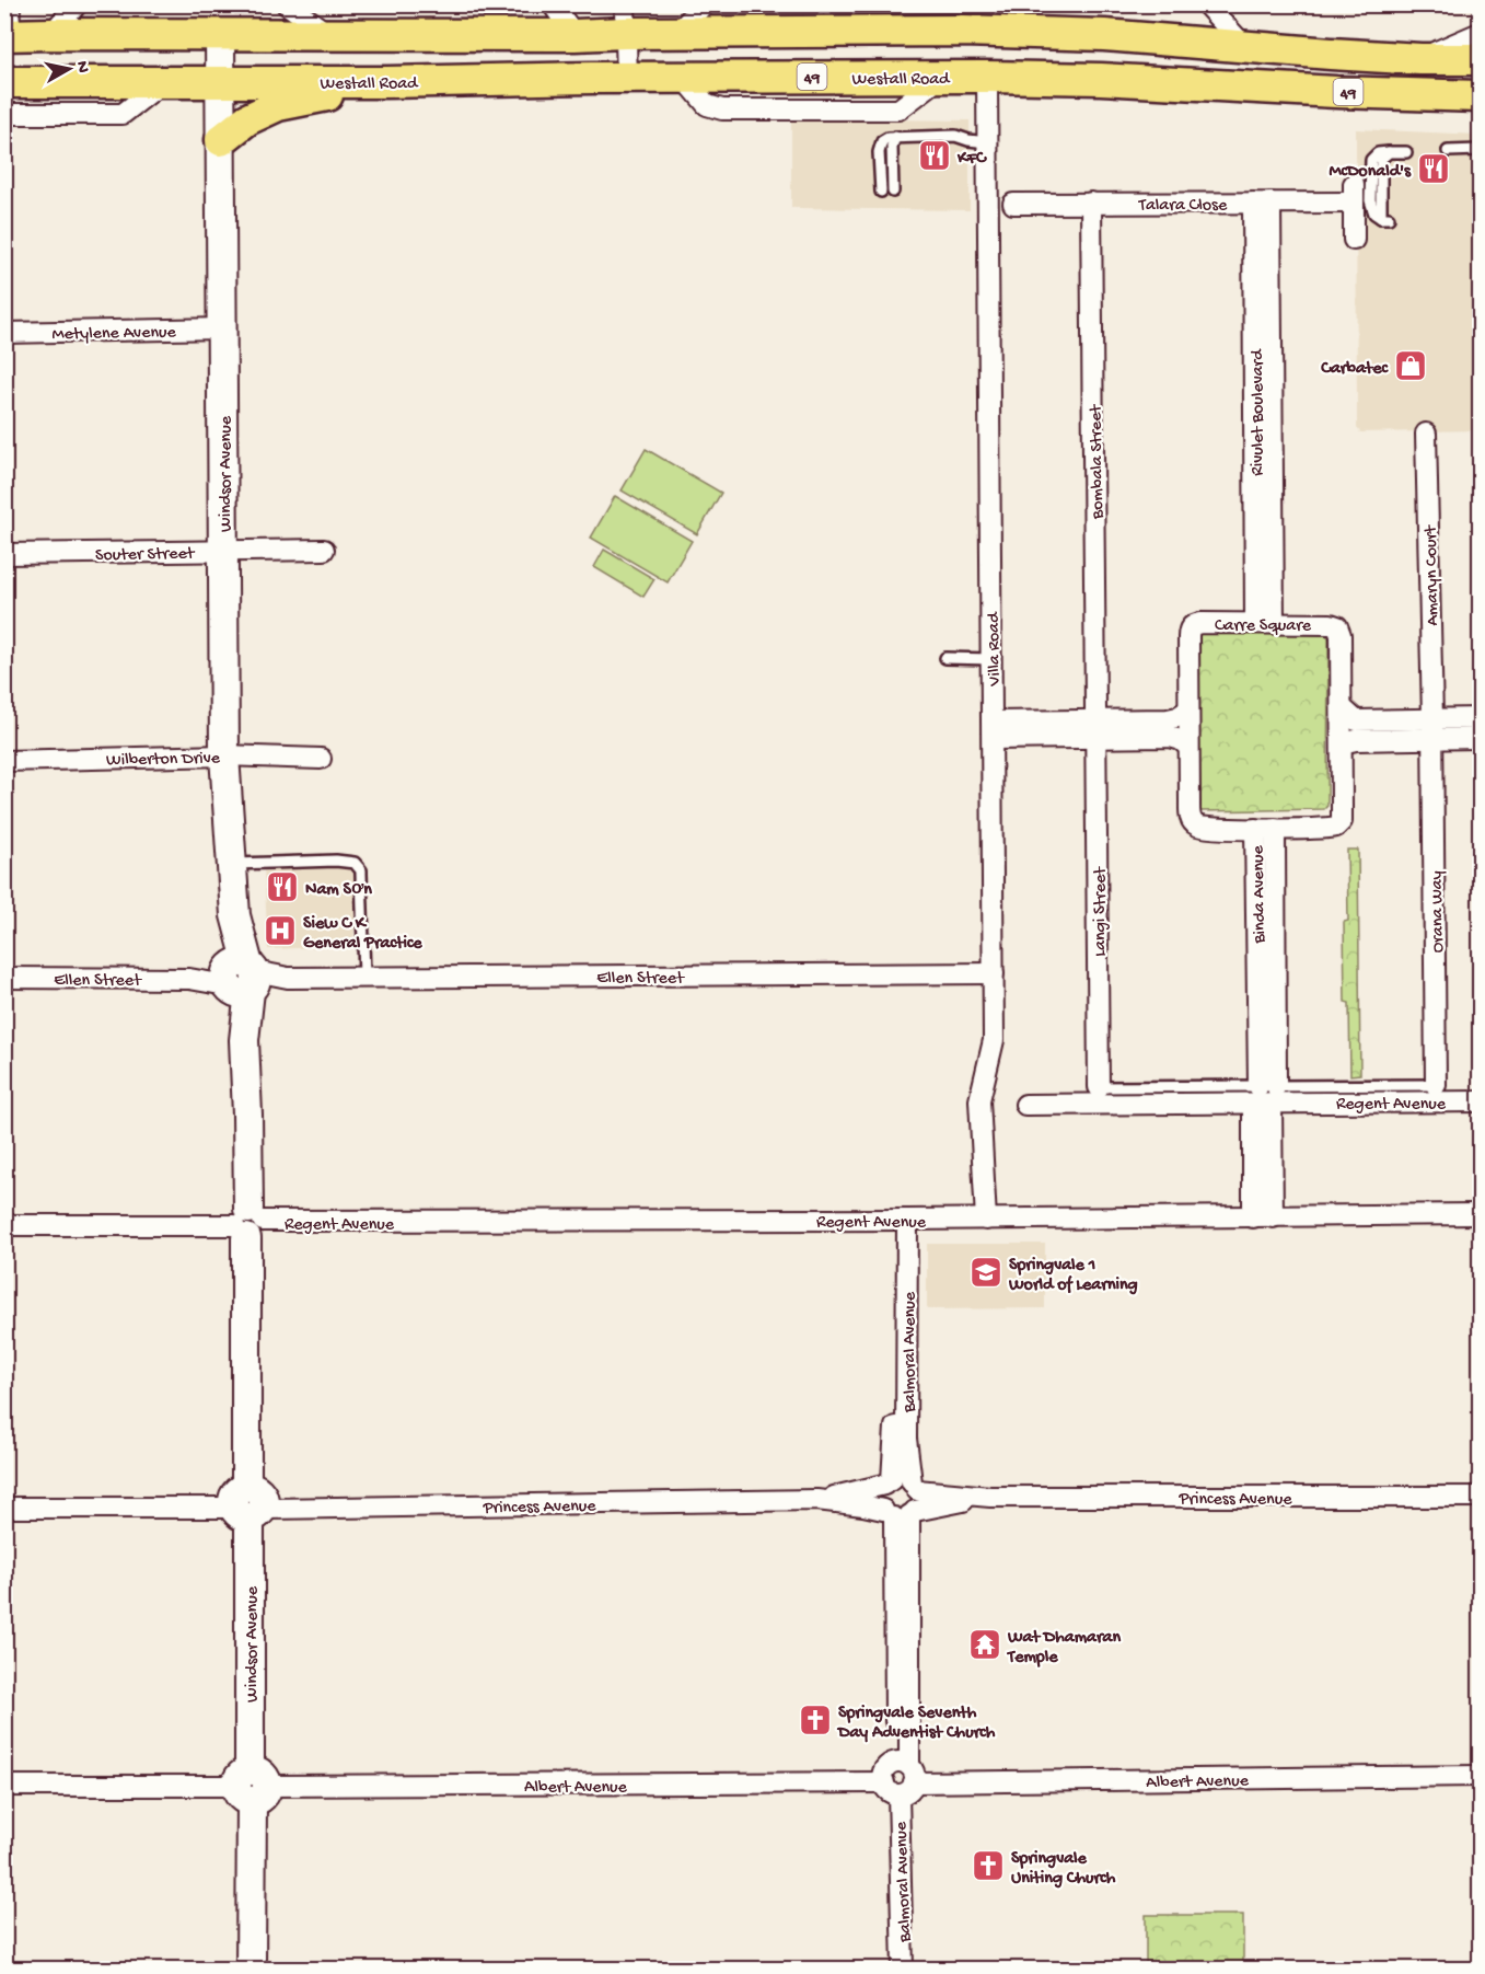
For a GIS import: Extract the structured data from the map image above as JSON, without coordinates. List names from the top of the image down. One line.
{"streets":{"main road":["49","Westall Road"],"street":["Talara Close","Metylene Avenue","Rivulet Boulevard","Bombala Street","Windsor Avenue","Souter Street","Amaryn Court","Carre Square","Villa Road","Wilberton Drive","Binda Avenue","Langi Street","Orana Way","Ellen Street","Regent Avenue","Balmoral Avenue","Princess Avenue","Albert Avenue"]},"crossings":[["49","Windsor Avenue"],["Westall Road","Windsor Avenue"],["Westall Road","Villa Road"],["Talara Close","Rivulet Boulevard"],["Talara Close","Bombala Street"],["Metylene Avenue","Windsor Avenue"],["Rivulet Boulevard","Carre Square"],["Bombala Street","Langi Street"],["Windsor Avenue","Souter Street"],["Windsor Avenue","Wilberton Drive"],["Windsor Avenue","Ellen Street"],["Windsor Avenue","Regent Avenue"],["Windsor Avenue","Princess Avenue"],["Windsor Avenue","Albert Avenue"],["Amaryn Court","Orana Way"],["Carre Square","Binda Avenue"],["Villa Road","Ellen Street"],["Villa Road","Regent Avenue"],["Binda Avenue","Regent Avenue"],["Regent Avenue","Balmoral Avenue"],["Balmoral Avenue","Princess Avenue"],["Balmoral Avenue","Albert Avenue"]],"places":{"restaurant":["KFC","McDonald's","Nam Sơn"],"shop":["Carbatec"],"hospital":["Siew C K General Practice"],"school or university":["Springvale 1 World of Learning"],"temple":["Wat Dhamaran Temple"],"church":["Springvale Seventh Day Adventist Church","Springvale Uniting Church"]},"north":"right"}
